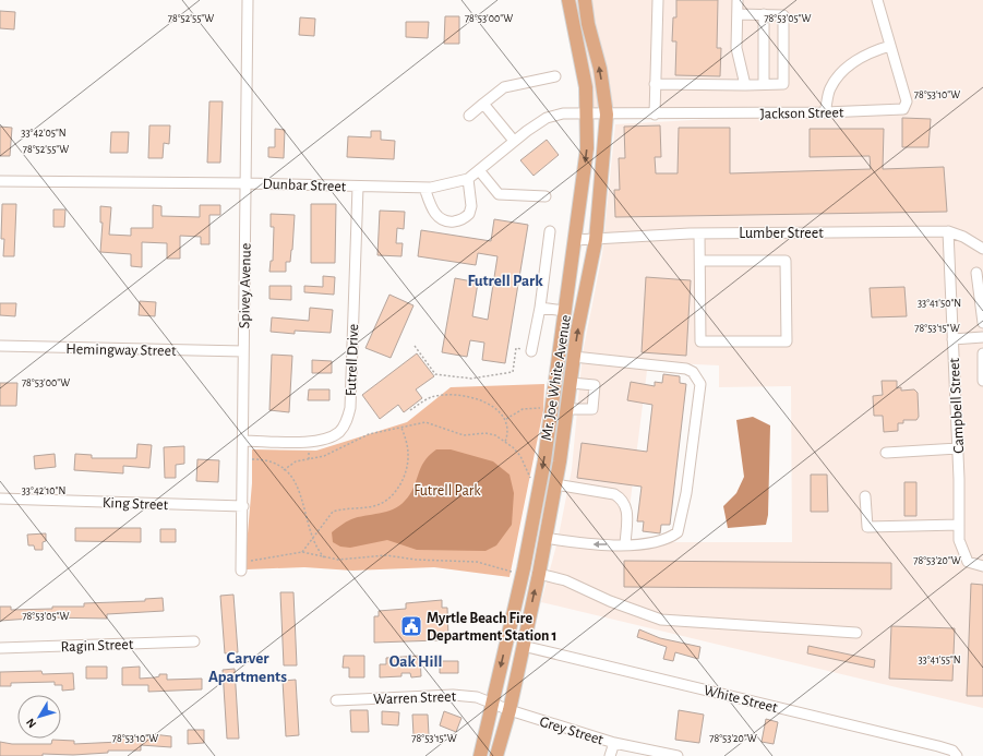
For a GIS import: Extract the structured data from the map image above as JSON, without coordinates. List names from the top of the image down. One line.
{"streets":{"main road":["Mr. Joe White Avenue"],"street":["Jackson Street","Dunbar Street","Lumber Street","Spivey Avenue","Hemingway Street","Futrell Drive","Campbell Street","King Street","Ragin Street","Warren Street","White Street","Grey Street"]},"crossings":[["Jackson Street","Dunbar Street"],["Jackson Street","Mr. Joe White Avenue"],["Dunbar Street","Spivey Avenue"],["Dunbar Street","Futrell Drive"],["Dunbar Street","Mr. Joe White Avenue"],["Lumber Street","Mr. Joe White Avenue"],["Lumber Street","Campbell Street"],["Spivey Avenue","Hemingway Street"],["Spivey Avenue","Futrell Drive"],["Spivey Avenue","King Street"],["Mr. Joe White Avenue","Warren Street"],["Mr. Joe White Avenue","White Street"],["Mr. Joe White Avenue","Grey Street"],["Warren Street","Grey Street"]],"districts":["Futrell Park","Carver Apartments","Oak Hill"],"parks":["Futrell Park"],"places":{"public building":["Myrtle Beach Fire Department Station 1"]},"north":"bottom left","coordinates":["78°52'55\"W","78°53'00\"W","78°53'05\"W","78°53'10\"W","33°42'05\"N","33°41'50\"N","78°53'15\"W","33°42'10\"N","78°53'20\"W","33°41'55\"N"]}
